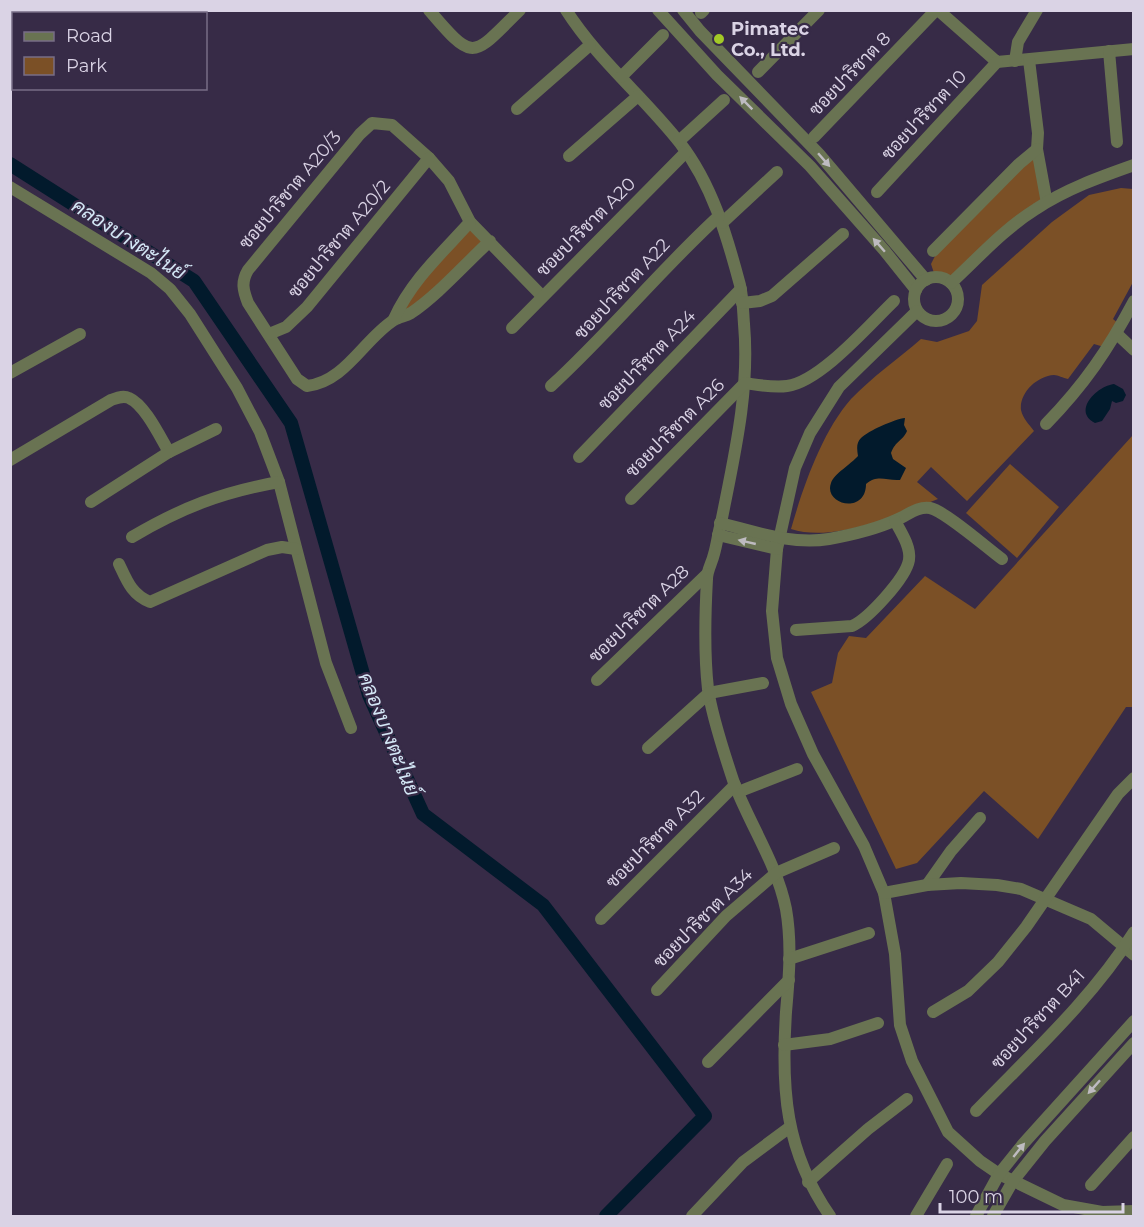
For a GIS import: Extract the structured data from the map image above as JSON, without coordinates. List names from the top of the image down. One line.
{"streets":{"street":["ซอยปาริชาต 8","ซอยปาริชาต 10","ซอยปาริชาต A20/3","ซอยปาริชาต A20","ซอยปาริชาต A20/2","ซอยปาริชาต A22","ซอยปาริชาต A24","ซอยปาริชาต A26","ซอยปาริชาต A28","ซอยปาริชาต A32","ซอยปาริชาต A34","ซอยปาริชาต B41"]},"crossings":[["ซอยปาริชาต A20/3","ซอยปาริชาต A20/2"]],"water":["คลองบางตะไนย์"],"places":["Pimatec Co., Ltd."],"legend":["Road","Park"],"scale_bar":"100 m"}
